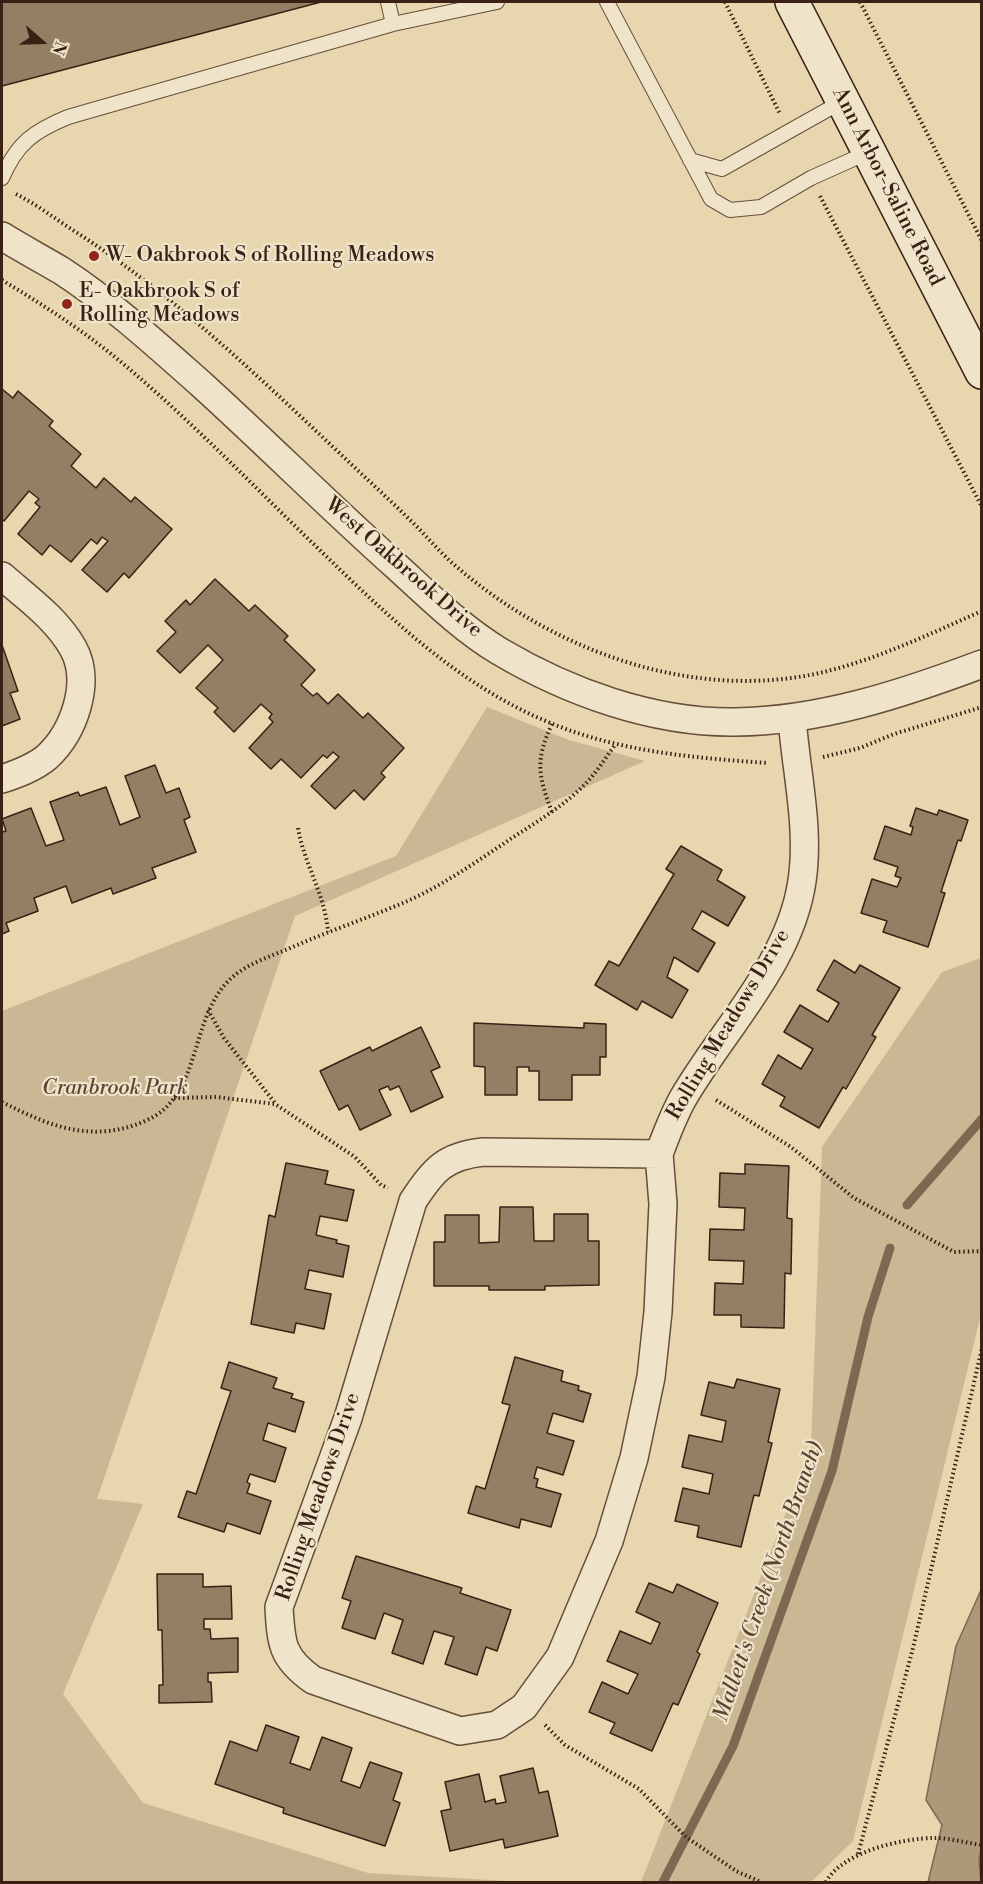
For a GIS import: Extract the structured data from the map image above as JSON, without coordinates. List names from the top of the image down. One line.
{"streets":{"main road":["Ann Arbor-Saline Road"],"street":["West Oakbrook Drive","Rolling Meadows Drive"]},"crossings":[["West Oakbrook Drive","Rolling Meadows Drive"]],"water":["Mallett's Creek (North Branch)"],"parks":["Cranbrook Park"],"places":["W- Oakbrook S of Rolling Meadows","E- Oakbrook S of Rolling Meadows"],"north":"right"}
